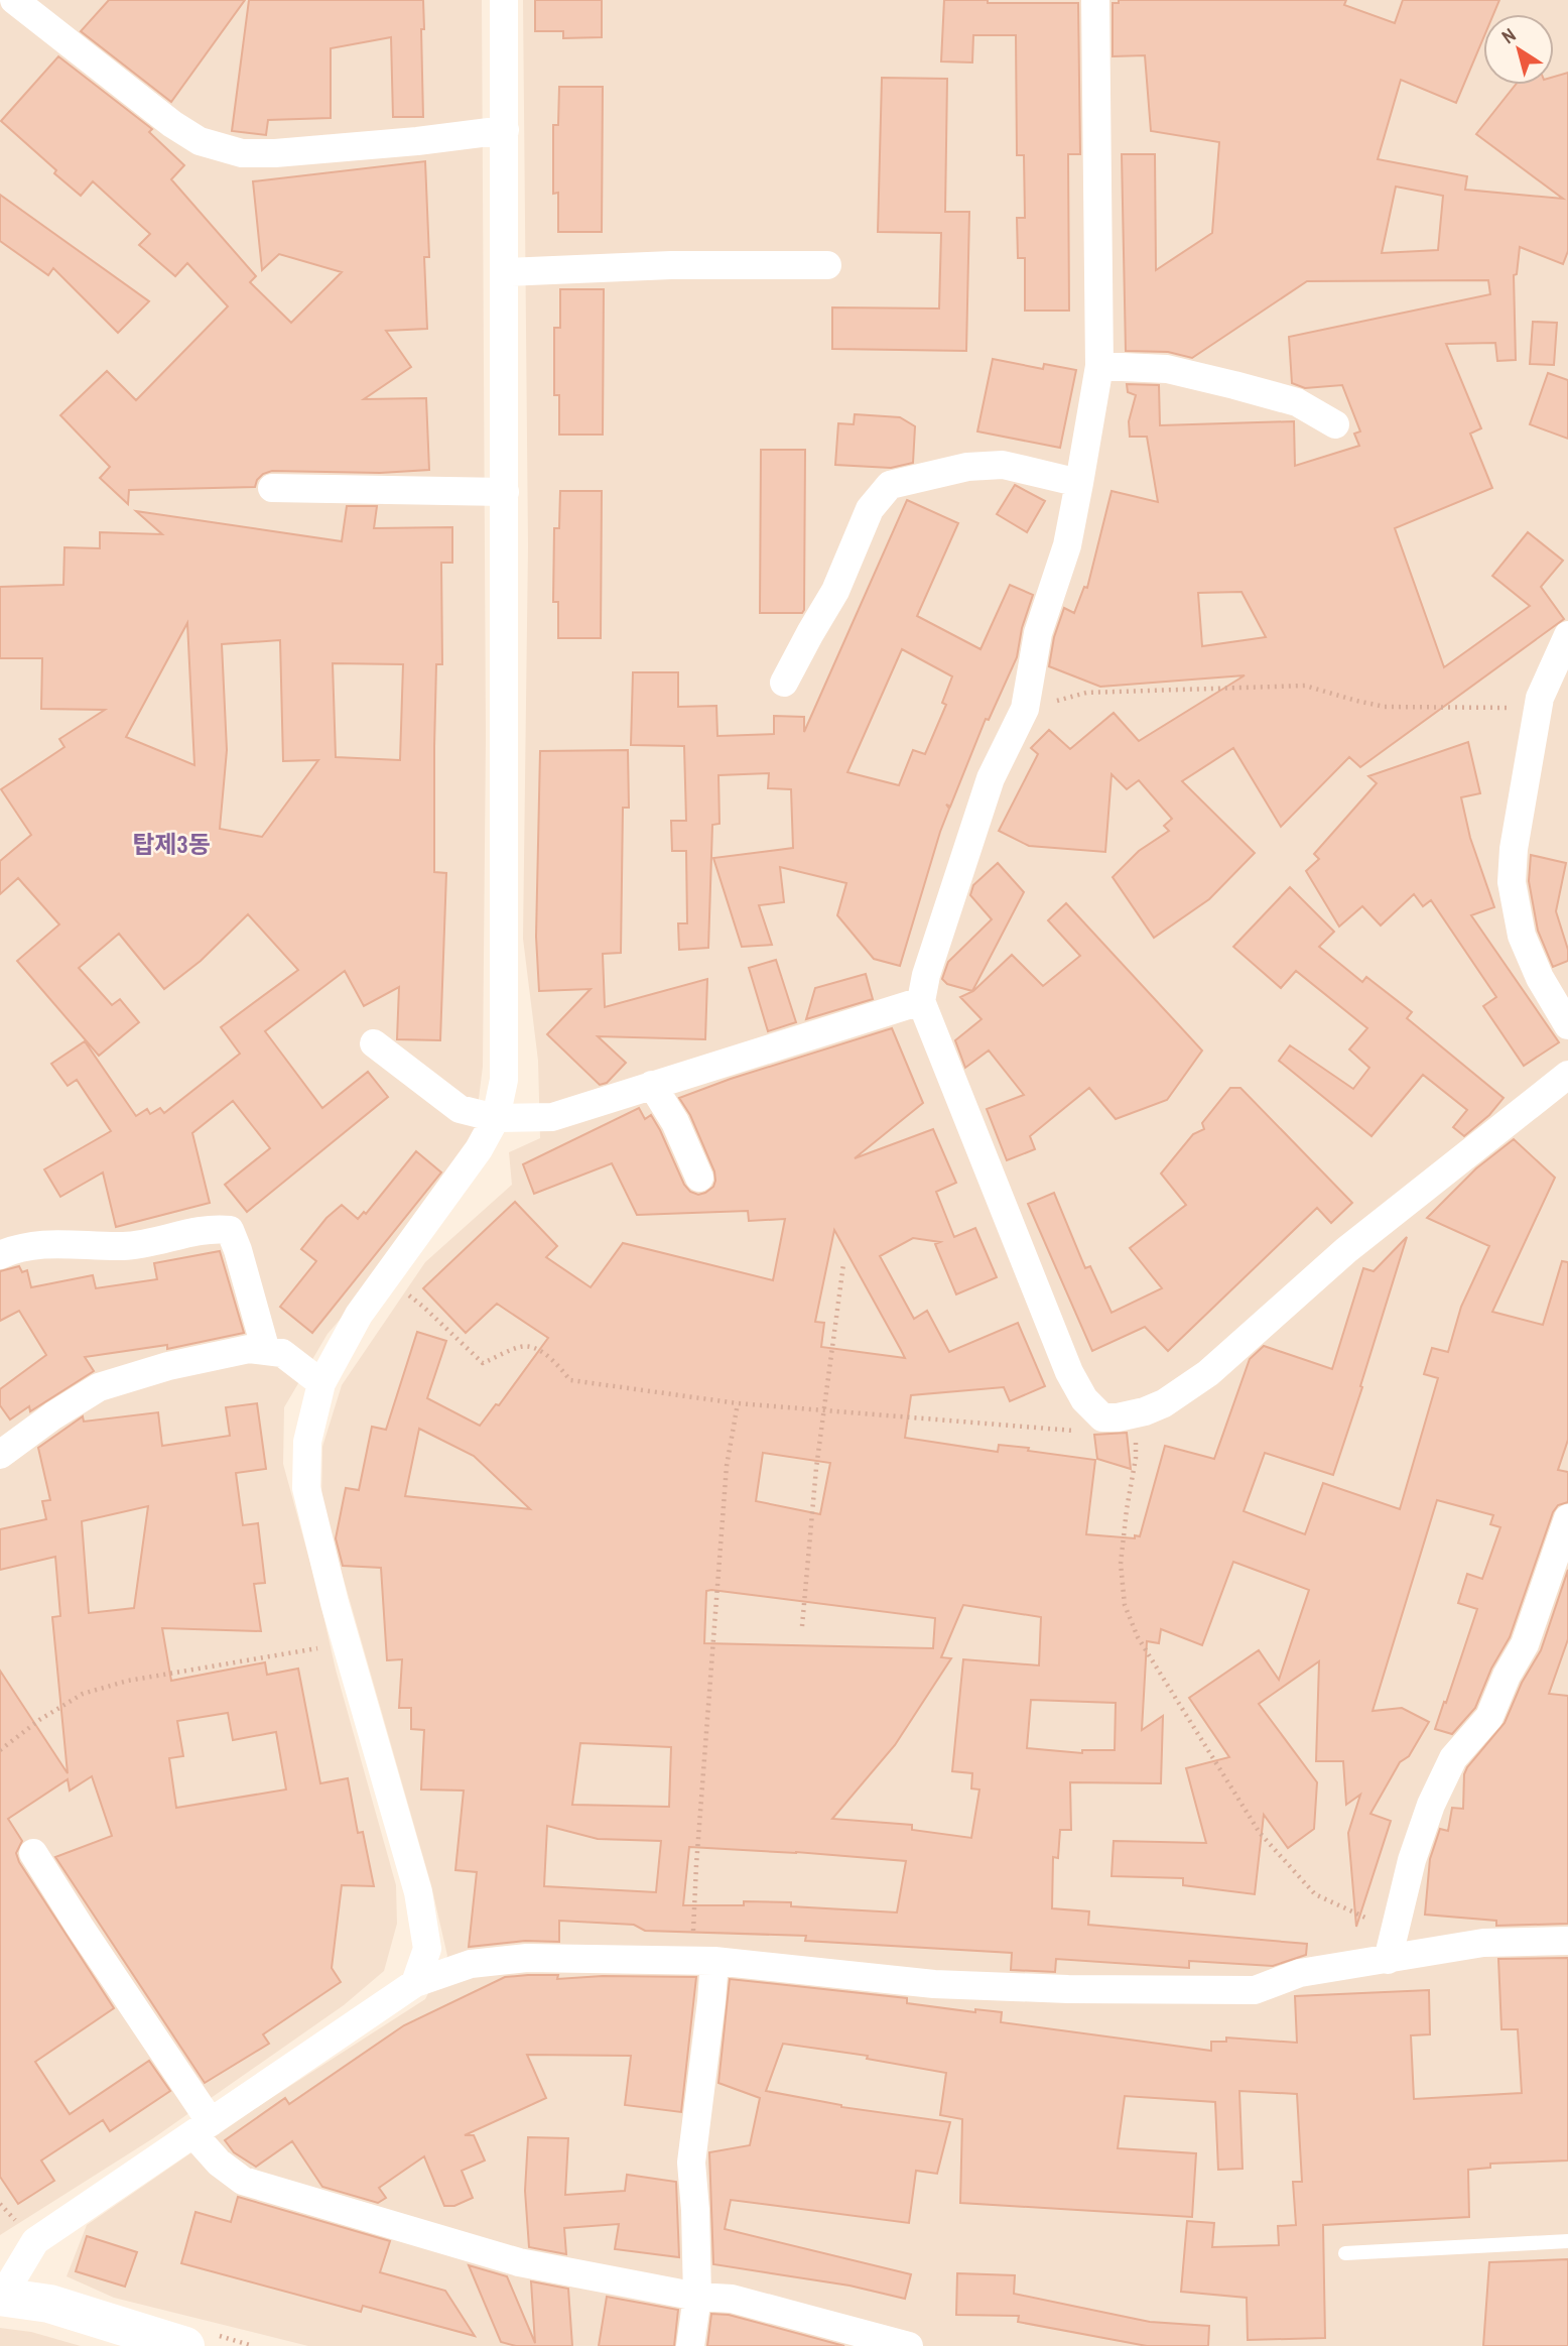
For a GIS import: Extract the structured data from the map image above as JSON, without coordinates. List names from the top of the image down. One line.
{"districts":["탑제3동"],"north":"top left"}
